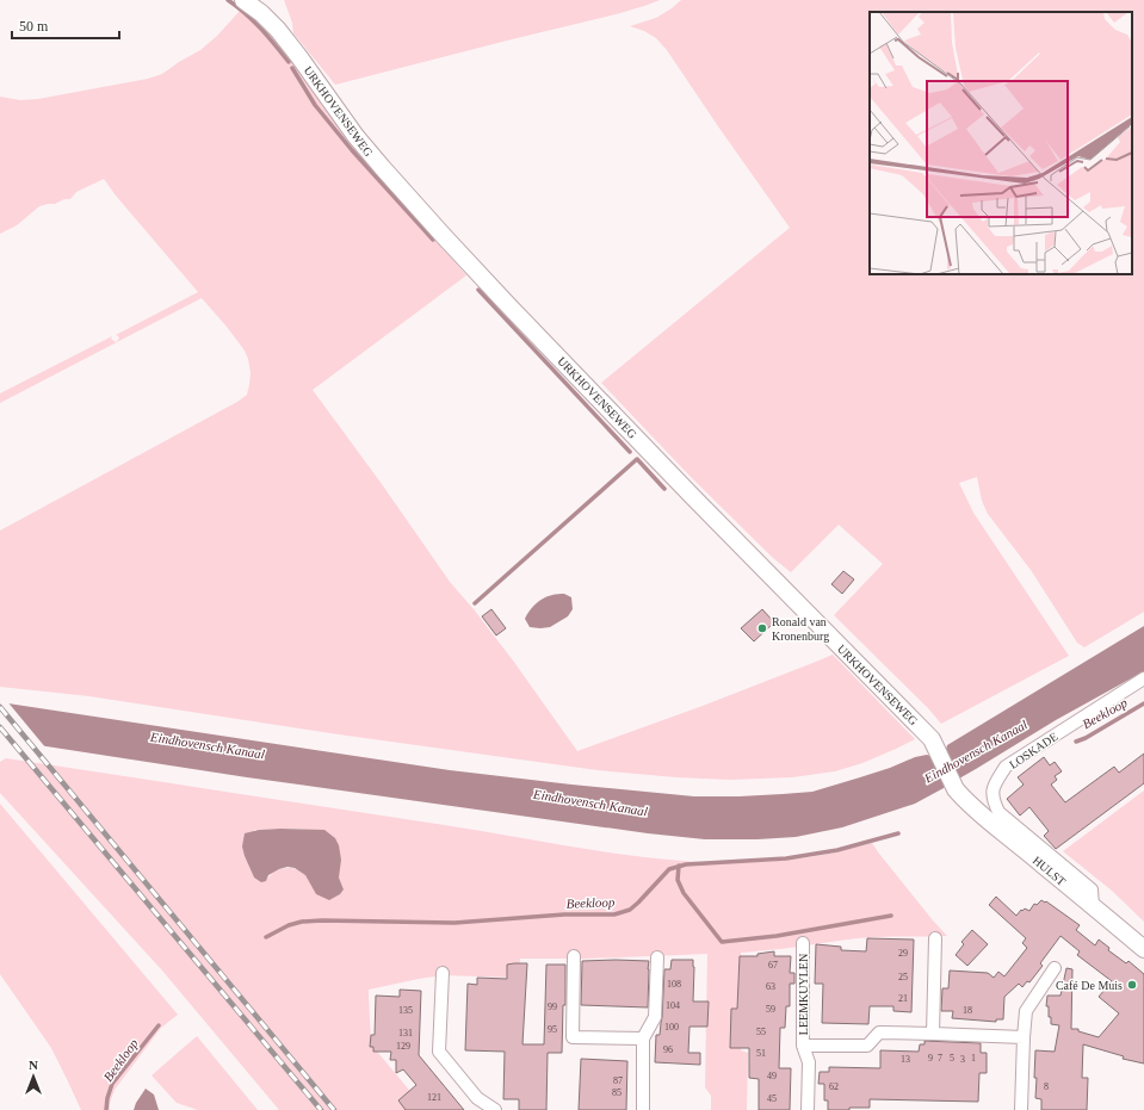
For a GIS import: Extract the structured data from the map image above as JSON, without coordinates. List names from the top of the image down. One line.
{"streets":{"street":["URKHOVENSEWEG","LOSKADE","HULST","LEEMKUYLEN"]},"crossings":[["URKHOVENSEWEG","HULST"],["LOSKADE","HULST"]],"water":["Beekloop","Eindhovensch Kanaal"],"places":["Ronald van Kronenburg","Café De Muis"],"house_numbers":["29","67","25","108","63","21","104","99","59","135","18","100","95","55","131","129","96","51","9","7","5","1","13","3","49","87","62","8","85","121","45"],"scale_bar":"50 m","north":"top"}
